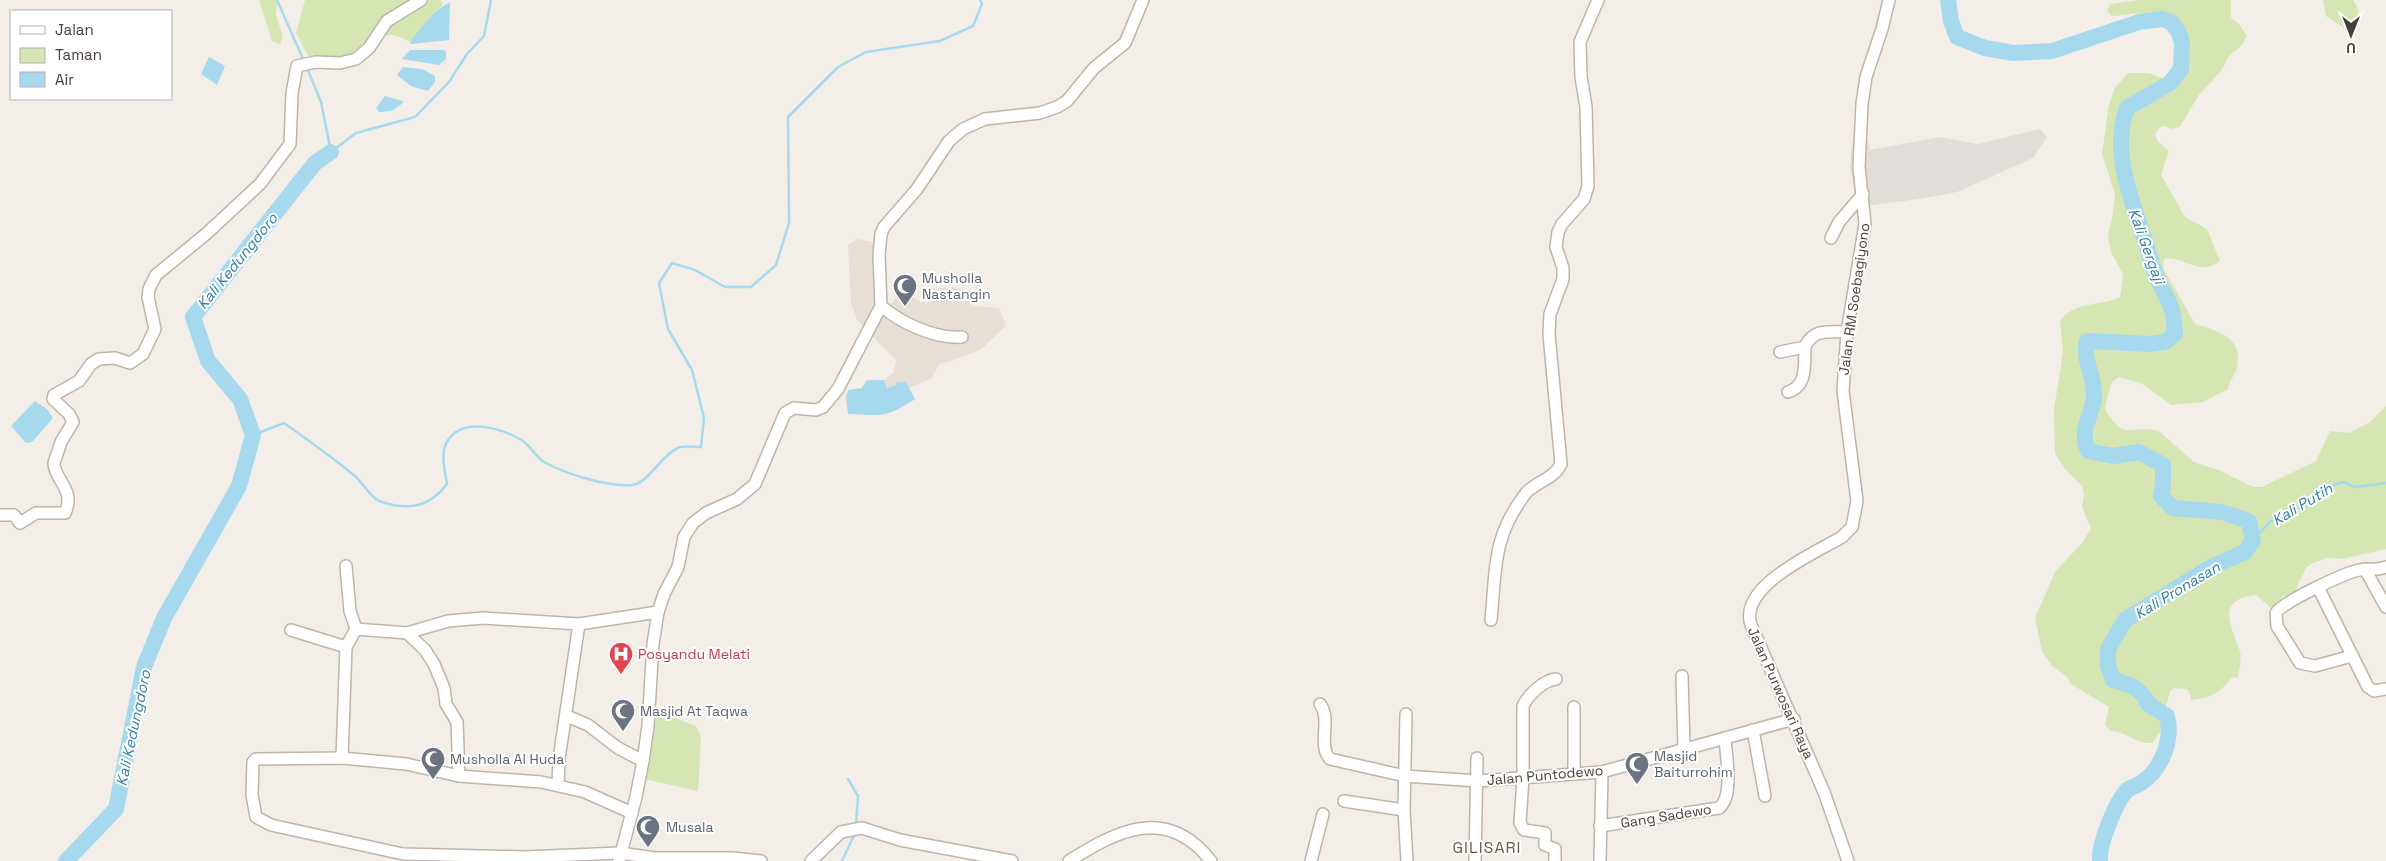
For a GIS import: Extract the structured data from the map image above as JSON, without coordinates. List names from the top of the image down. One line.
{"streets":{"street":["Jalan RM Soebagiyono","Jalan Purwosari Raya","Jalan Puntodewo","Gang Sadewo"]},"crossings":[["Jalan RM Soebagiyono","Jalan Purwosari Raya"],["Jalan Purwosari Raya","Jalan Puntodewo"],["Jalan Puntodewo","Gang Sadewo"]],"districts":["GILISARI"],"water":["Kali Gergaji","Kali Kedungdoro","Kali Putih","Kali Pronasan"],"places":{"mosque":["Musholla Nastangin","Masjid At Taqwa","Musholla Al Huda","Masjid Baiturrohim","Musala"],"hospital":["Posyandu Melati"]},"legend":["Jalan","Taman","Air"],"north":"bottom"}
